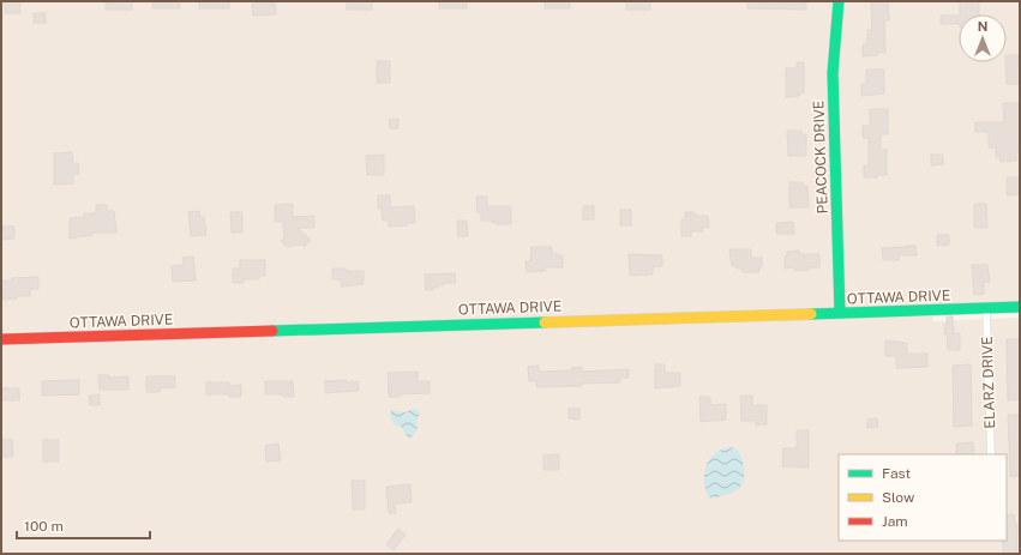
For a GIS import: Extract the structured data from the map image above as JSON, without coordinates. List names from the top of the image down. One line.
{"streets":{"street":["PEACOCK DRIVE","OTTAWA DRIVE","ELARZ DRIVE"]},"crossings":[["PEACOCK DRIVE","OTTAWA DRIVE"],["OTTAWA DRIVE","ELARZ DRIVE"]],"legend":["Fast","Slow","Jam"],"scale_bar":"100 m","north":"top"}
